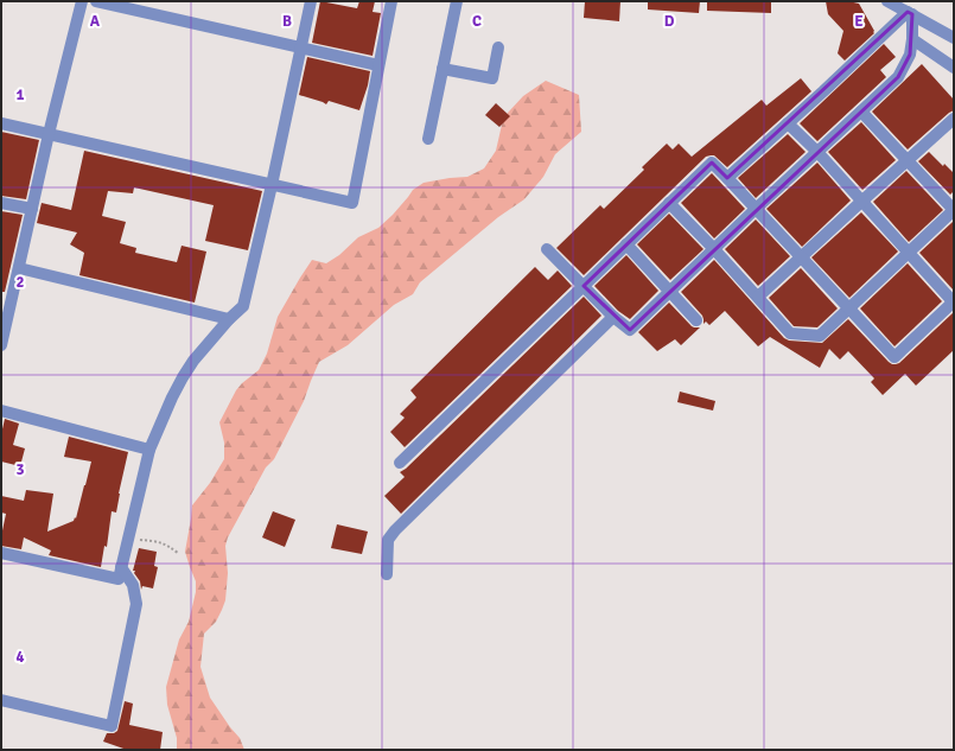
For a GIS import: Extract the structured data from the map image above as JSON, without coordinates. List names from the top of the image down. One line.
{"grid":{"columns":["A","B","C","D","E"],"rows":["1","2","3","4"]}}
